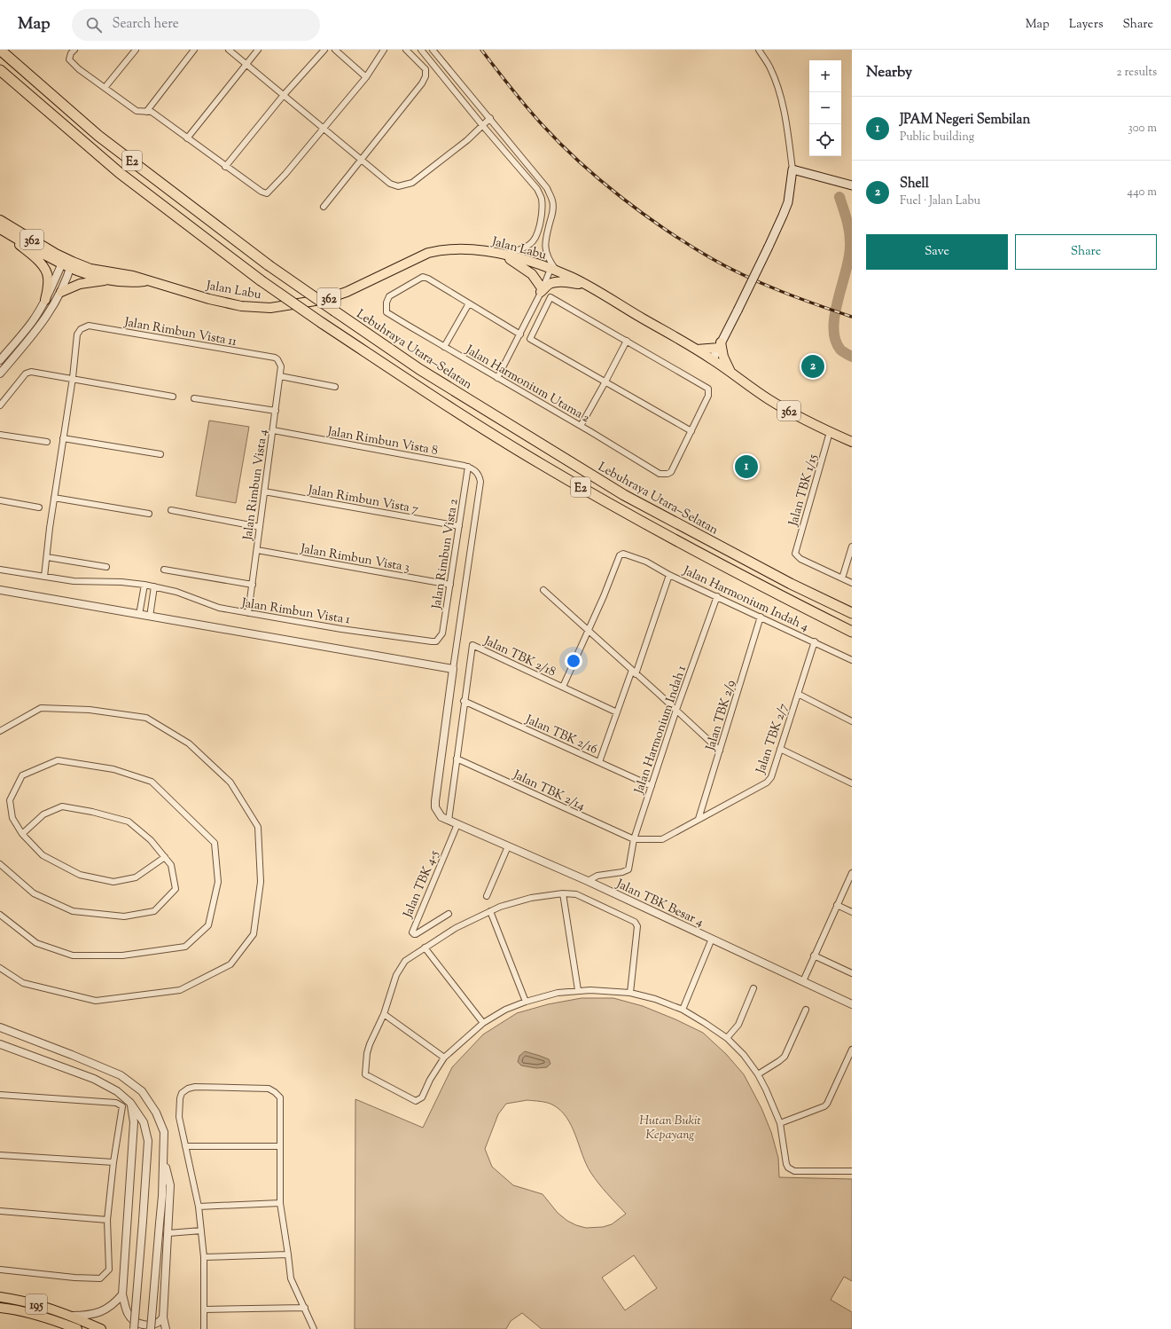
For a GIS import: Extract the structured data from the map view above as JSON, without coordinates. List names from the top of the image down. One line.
{"streets":{"highway":["E2","Lebuhraya Utara–Selatan"],"main road":["362","Jalan Labu","195"],"street":["Jalan Rimbun Vista 11","Jalan Harmonium Utama 2","Jalan Rimbun Vista 8","Jalan Rimbun Vista 4","Jalan TBK 1/15","Jalan Rimbun Vista 7","Jalan Rimbun Vista 2","Jalan Rimbun Vista 3","Jalan Harmonium Indah 4","Jalan Rimbun Vista 1","Jalan TBK 2/18","Jalan TBK 2/9","Jalan Harmonium Indah 1","Jalan TBK 2/16","Jalan TBK 2/7","Jalan TBK 2/14","Jalan TBK 4-5","Jalan TBK Besar 4"]},"crossings":[["Jalan Labu","Jalan TBK 1/15"],["Jalan Rimbun Vista 11","Jalan Rimbun Vista 4"],["Jalan Rimbun Vista 8","Jalan Rimbun Vista 4"],["Jalan Rimbun Vista 8","Jalan Rimbun Vista 2"],["Jalan Rimbun Vista 4","Jalan Rimbun Vista 7"],["Jalan Rimbun Vista 4","Jalan Rimbun Vista 3"],["Jalan Rimbun Vista 4","Jalan Rimbun Vista 1"],["Jalan Rimbun Vista 7","Jalan Rimbun Vista 2"],["Jalan Rimbun Vista 2","Jalan Rimbun Vista 3"],["Jalan Rimbun Vista 2","Jalan Rimbun Vista 1"],["Jalan Harmonium Indah 4","Jalan TBK 2/9"],["Jalan Harmonium Indah 4","Jalan Harmonium Indah 1"],["Jalan Harmonium Indah 4","Jalan TBK 2/7"],["Jalan TBK 2/18","Jalan TBK 2/16"],["Jalan TBK 2/9","Jalan TBK 2/7"],["Jalan Harmonium Indah 1","Jalan TBK 2/16"],["Jalan Harmonium Indah 1","Jalan TBK 2/7"],["Jalan Harmonium Indah 1","Jalan TBK 2/14"],["Jalan Harmonium Indah 1","Jalan TBK Besar 4"],["Jalan TBK 2/7","Jalan TBK 2/14"],["Jalan TBK 4-5","Jalan TBK Besar 4"]],"parks":["Hutan Bukit Kepayang"],"page":{"header":"Map","search":"Search here","nav":["Map","Layers","Share"],"heading":["Nearby","2 results"],"map_buttons":["+","−"],"list":[{"mark":"1","name":"JPAM Negeri Sembilan","note":"Public building","value":"300 m"},{"mark":"2","name":"Shell","note":"Fuel · Jalan Labu","value":"440 m"}],"buttons":["Save","Share"],"pins":["2","1"]}}
